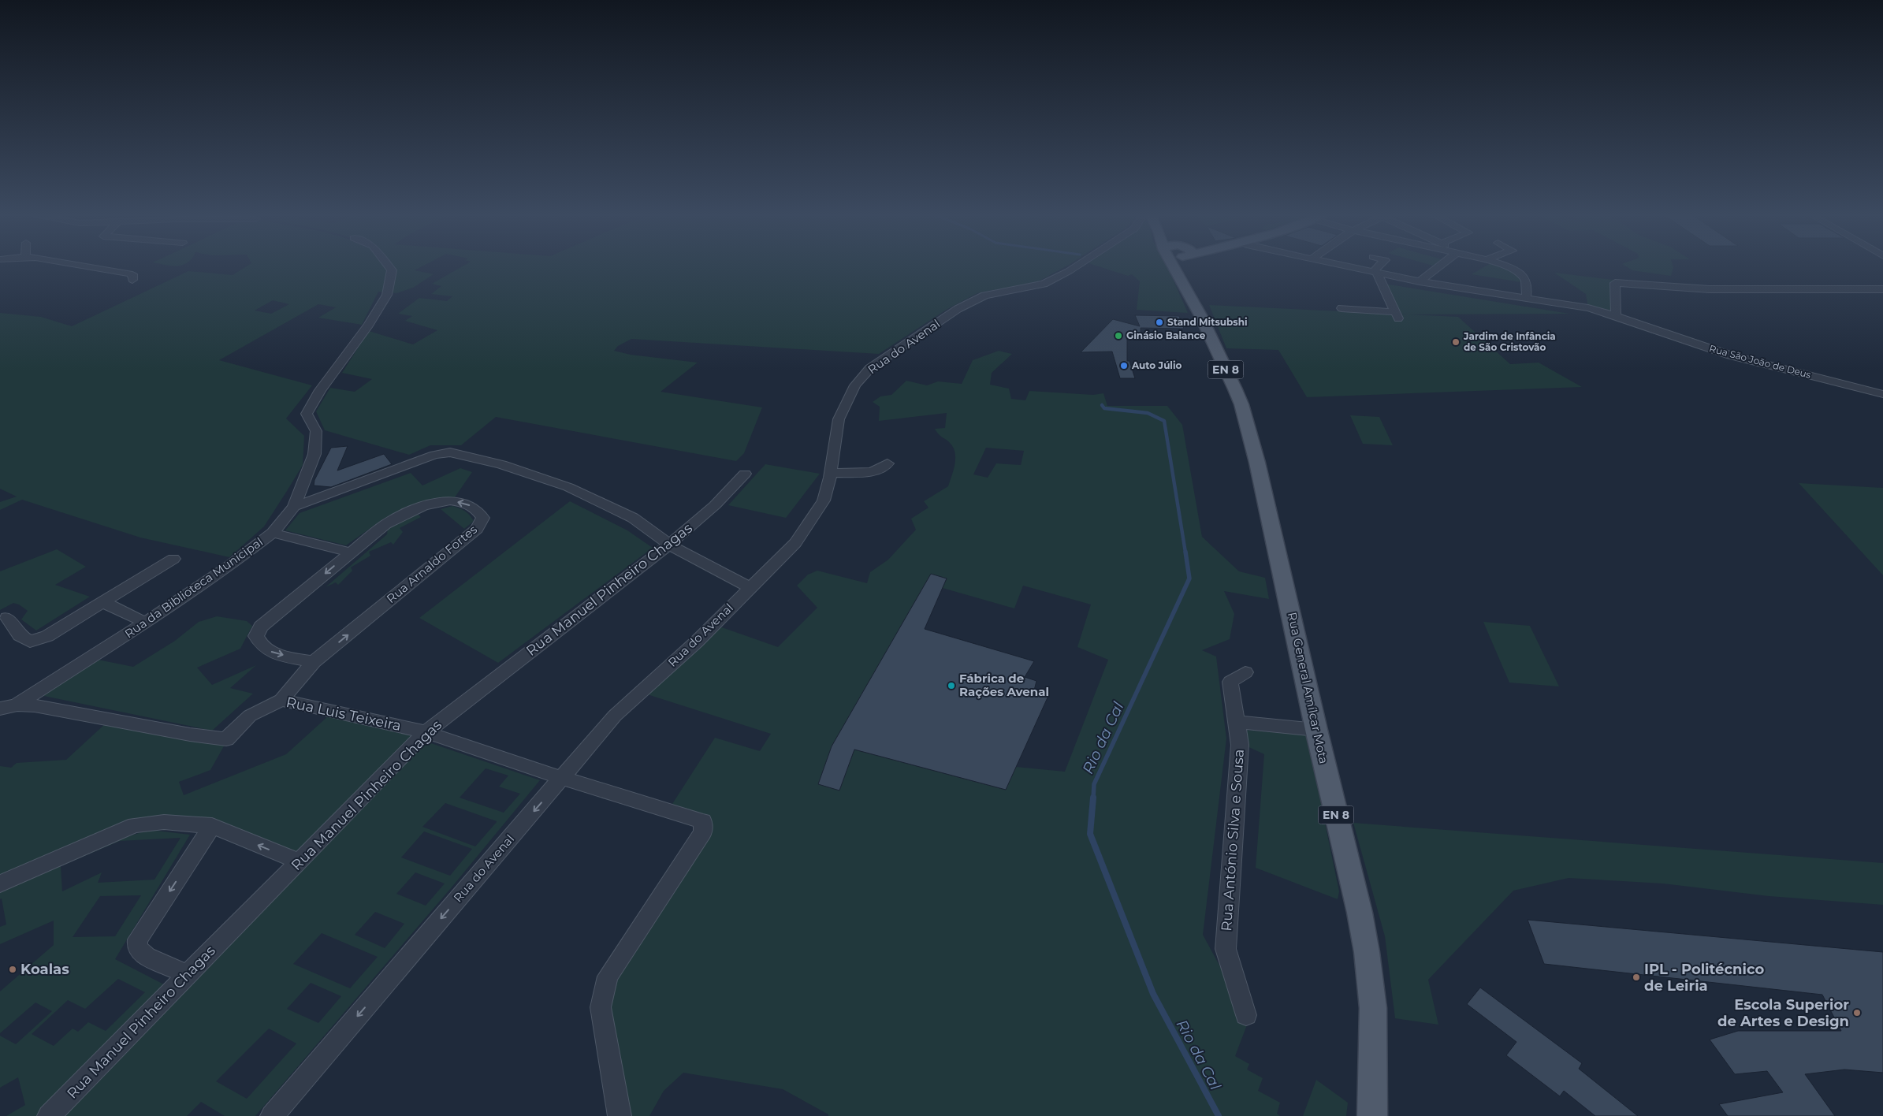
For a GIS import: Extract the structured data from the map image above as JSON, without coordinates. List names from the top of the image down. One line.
{"streets":{"main road":["EN 8","Rua General Amílcar Mota"],"street":["Rua do Avenal","Rua São João de Deus","Rua Arnaldo Fortes","Rua da Biblioteca Municipal","Rua Manuel Pinheiro Chagas","Rua Luis Teixeira","Rua António Silva e Sousa"]},"crossings":[["Rua do Avenal","Rua Luis Teixeira"],["Rua Arnaldo Fortes","Rua Luis Teixeira"],["Rua da Biblioteca Municipal","Rua Luis Teixeira"],["Rua Manuel Pinheiro Chagas","Rua Luis Teixeira"]],"one_way":["Rua do Avenal"],"water":["Rio da Cal"],"places":["Stand Mitsubshi","Ginásio Balance","Jardim de Infância de São Cristovão","Auto Júlio","Fábrica de Rações Avenal","Koalas","IPL - Politécnico de Leiria","Escola Superior de Artes e Design"]}
